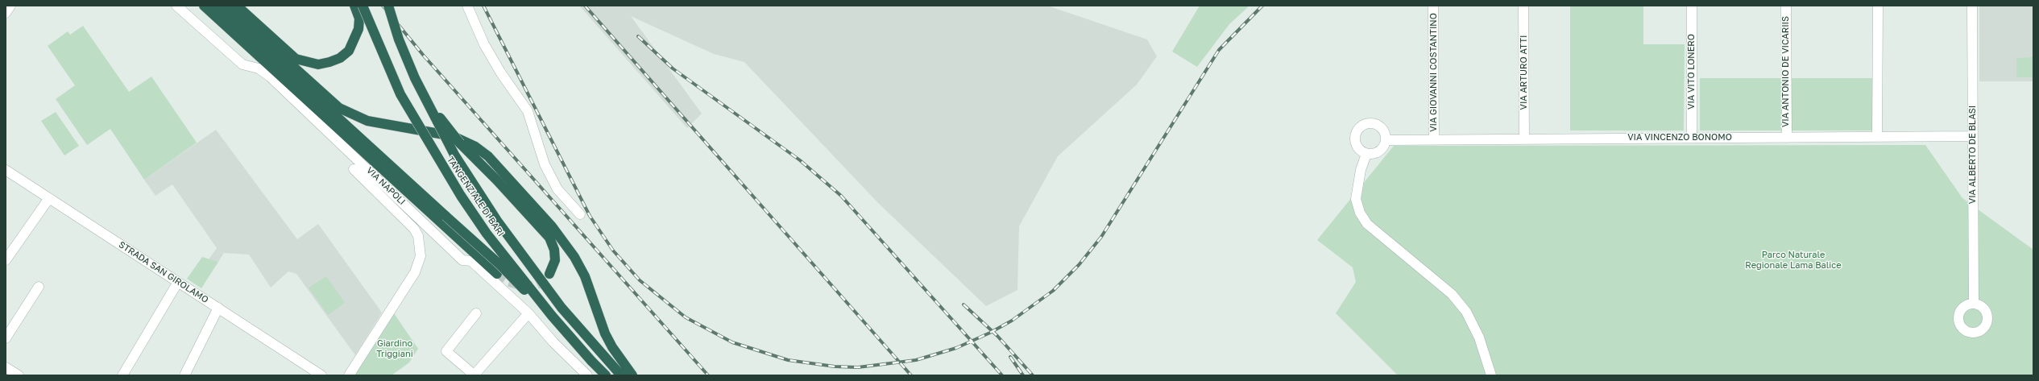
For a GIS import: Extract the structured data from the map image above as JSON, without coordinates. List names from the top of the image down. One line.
{"streets":{"highway":["TANGENZIALE DI BARI"],"street":["VIA VITO LONERO","VIA ANTONIO DE VICARIIS","VIA GIOVANNI COSTANTINO","VIA ARTURO ATTI","VIA VINCENZO BONOMO","VIA ALBERTO DE BLASI","VIA NAPOLI","STRADA SAN GIROLAMO"]},"crossings":[["VIA VITO LONERO","VIA VINCENZO BONOMO"],["VIA ANTONIO DE VICARIIS","VIA VINCENZO BONOMO"],["VIA GIOVANNI COSTANTINO","VIA VINCENZO BONOMO"],["VIA ARTURO ATTI","VIA VINCENZO BONOMO"],["VIA VINCENZO BONOMO","VIA ALBERTO DE BLASI"]],"parks":["Parco Naturale Regionale Lama Balice","Giardino Triggiani"]}
